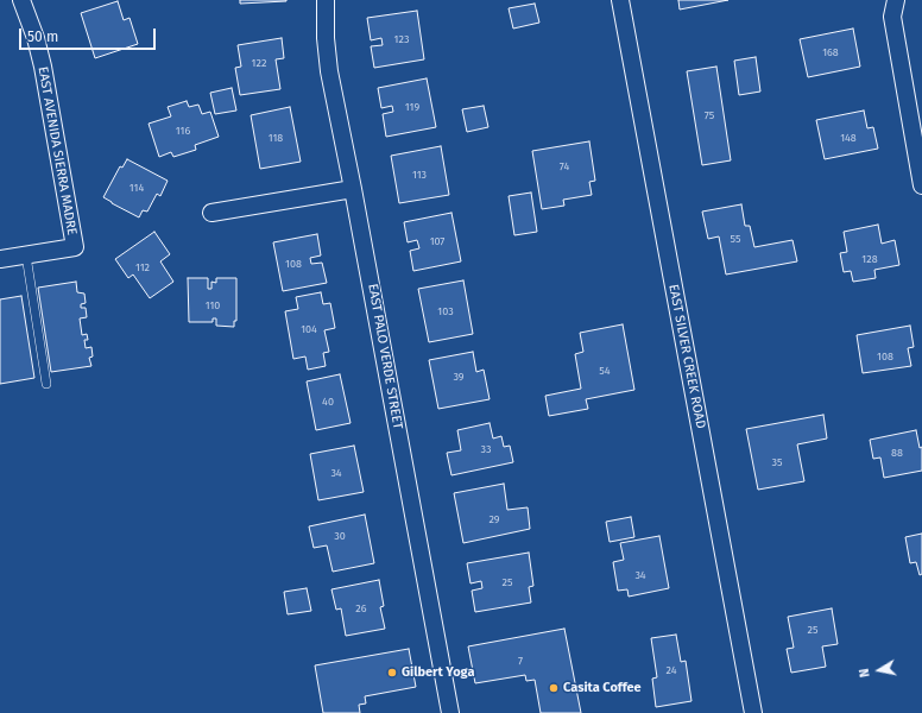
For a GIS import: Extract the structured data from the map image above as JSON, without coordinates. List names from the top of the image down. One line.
{"streets":{"street":["EAST AVENIDA SIERRA MADRE","EAST PALO VERDE STREET","EAST SILVER CREEK ROAD"]},"places":["Gilbert Yoga","Casita Coffee"],"house_numbers":["123","168","122","119","75","116","118","148","74","113","114","55","107","128","108","112","110","103","104","108","54","39","40","33","88","35","34","29","30","34","25","26","25","7","24"],"scale_bar":"50 m","north":"left"}
